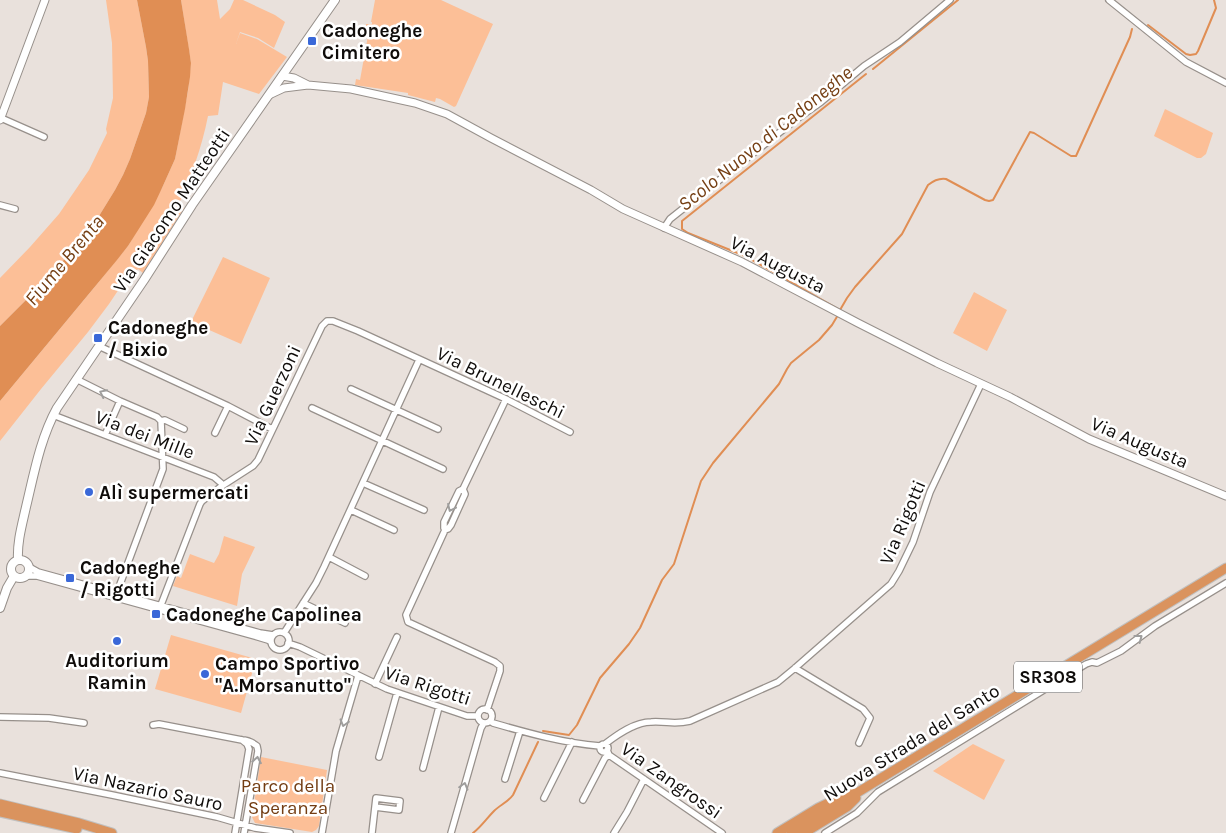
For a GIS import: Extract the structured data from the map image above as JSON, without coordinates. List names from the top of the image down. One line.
{"streets":{"highway":["SR308","Nuova Strada del Santo"],"main road":["Via Giacomo Matteotti"],"street":["Via Augusta","Via Brunelleschi","Via Guerzoni","Via dei Mille","Via Rigotti","Via Zangrossi","Via Nazario Sauro"]},"crossings":[["Via Giacomo Matteotti","Via Augusta"],["Via Giacomo Matteotti","Via dei Mille"],["Via Giacomo Matteotti","Via Rigotti"],["Via Augusta","Via Rigotti"],["Via Brunelleschi","Via Guerzoni"],["Via Guerzoni","Via dei Mille"],["Via Guerzoni","Via Rigotti"],["Via Rigotti","Via Zangrossi"]],"water":["Scolo Nuovo di Cadoneghe","Fiume Brenta"],"parks":["Parco della Speranza"],"places":{"transit":["Cadoneghe Cimitero","Cadoneghe / Bixio","Cadoneghe / Rigotti","Cadoneghe Capolinea"],"other":["Alì supermercati","Auditorium Ramin","Campo Sportivo \"A.Morsanutto\""]}}
